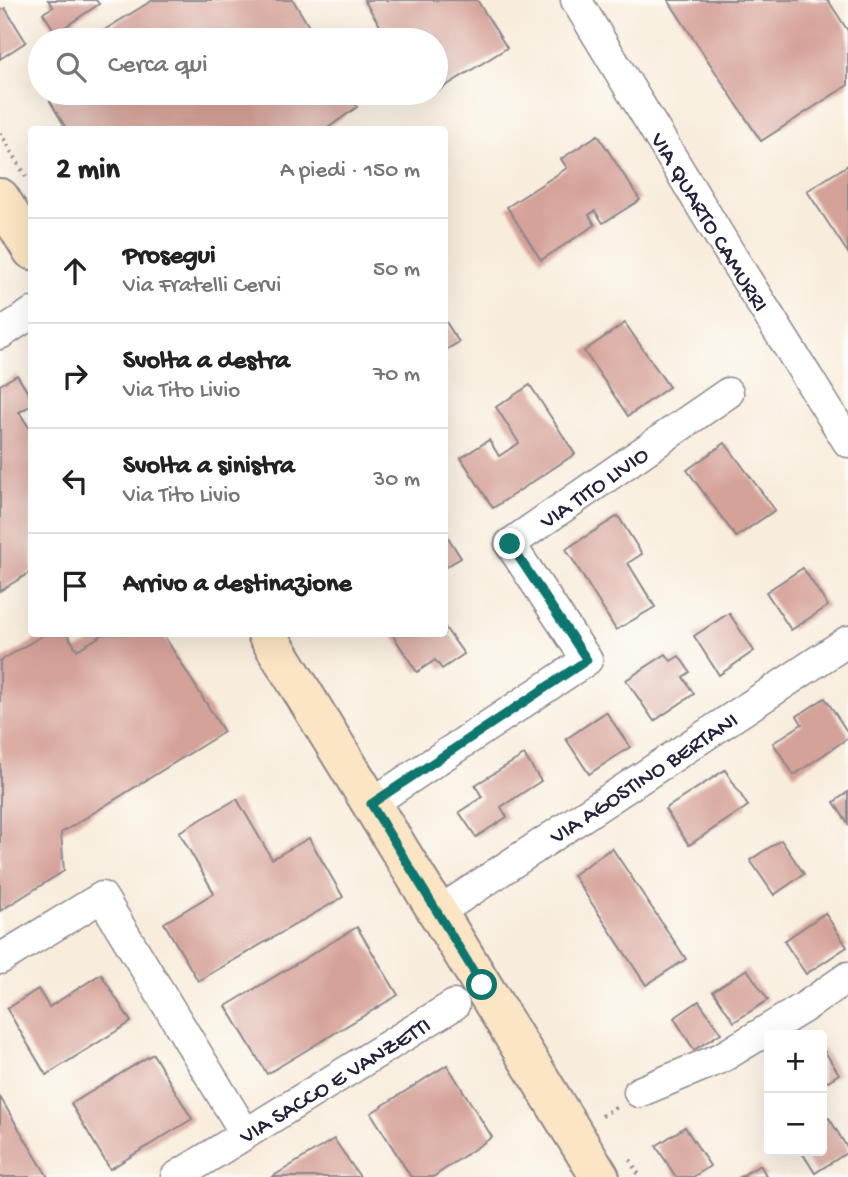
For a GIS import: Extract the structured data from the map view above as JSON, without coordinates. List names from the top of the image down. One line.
{"streets":{"street":["VIA QUARTO CAMURRI","VIA TITO LIVIO","VIA AGOSTINO BERTANI","VIA SACCO E VANZETTI"]},"page":{"search":"Cerca qui","heading":["2 min","A piedi · 150 m"],"list":[["Prosegui","Via Fratelli Cervi","50 m"],["Svolta a destra","Via Tito Livio","70 m"],["Svolta a sinistra","Via Tito Livio","30 m"],"Arrivo a destinazione"],"map_buttons":["+","−"]}}
